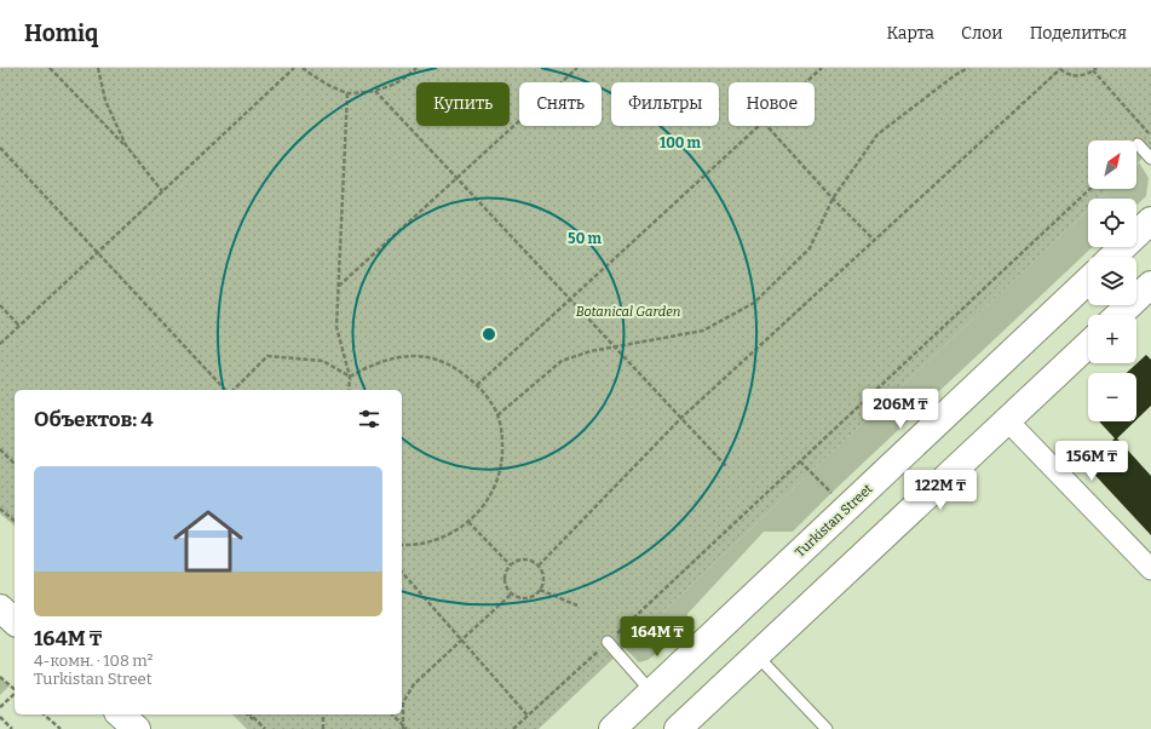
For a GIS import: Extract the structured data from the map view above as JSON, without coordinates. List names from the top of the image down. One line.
{"streets":{"main road":["Turkistan Street"]},"parks":["Botanical Garden"],"north":"top right","page":{"header":"Homiq","nav":["Карта","Слои","Поделиться"],"chip":["Купить","Снять","Фильтры","Новое"],"map_buttons":["+","−"],"price":["206M ₸","156M ₸","122M ₸","164M ₸"],"heading":"Объектов: 4","list":[{"name":"164M ₸","note":"4-комн. · 108 m² · Turkistan Street"}]},"rings":["100 m","50 m"]}
